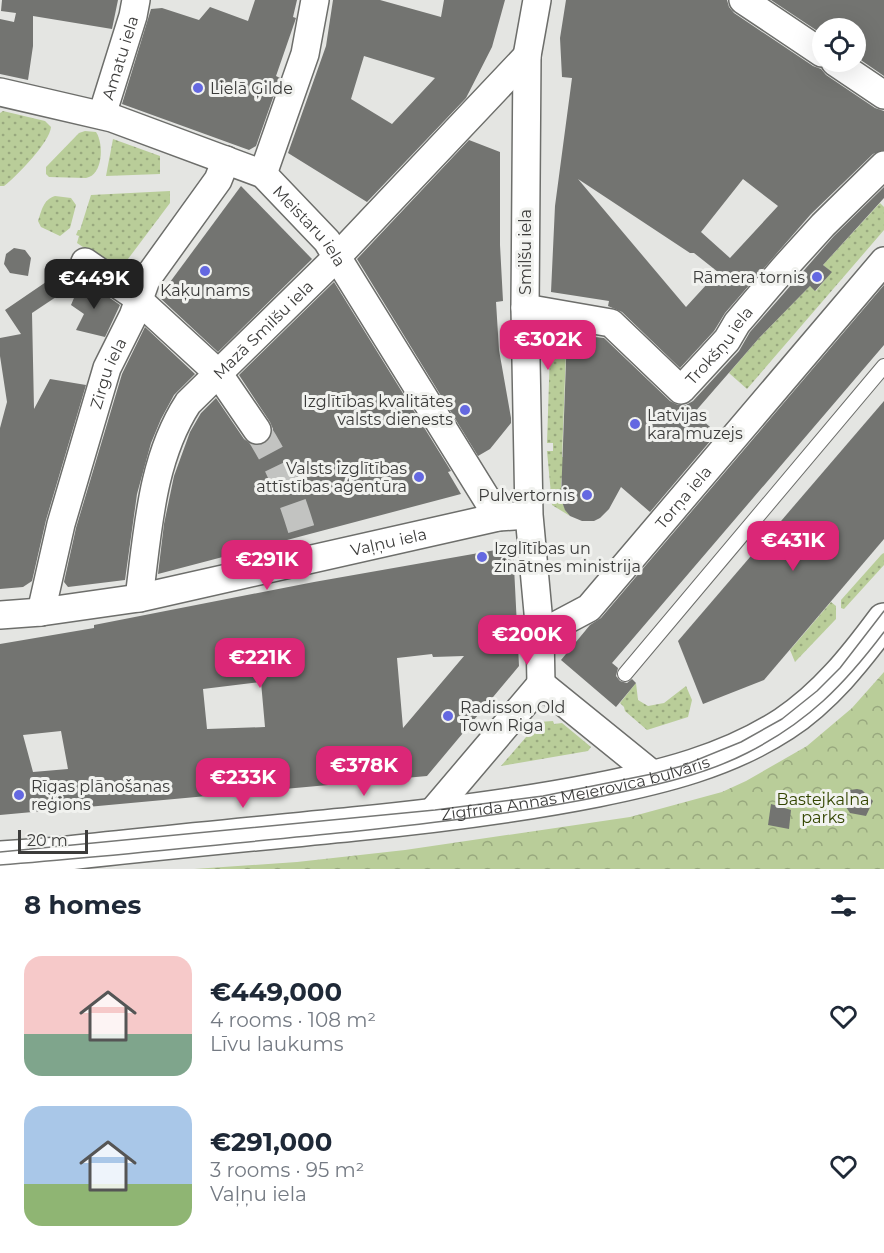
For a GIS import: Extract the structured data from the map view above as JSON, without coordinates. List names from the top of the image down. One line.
{"streets":{"street":["Amatu iela","Meistaru iela","Smilšu iela","Mazā Smilšu iela","Trokšņu iela","Zirgu iela","Torņa iela","Vaļņu iela","Zigfrīda Annas Meierovica bulvāris"]},"crossings":[["Amatu iela","Meistaru iela"],["Meistaru iela","Mazā Smilšu iela"],["Meistaru iela","Zirgu iela"],["Meistaru iela","Vaļņu iela"],["Smilšu iela","Mazā Smilšu iela"],["Smilšu iela","Trokšņu iela"],["Smilšu iela","Torņa iela"],["Smilšu iela","Vaļņu iela"],["Mazā Smilšu iela","Vaļņu iela"],["Zirgu iela","Vaļņu iela"]],"parks":["Bastejkalna parks"],"places":["Lielā Ģilde","Kaķu nams","Rāmera tornis","Izglītības kvalitātes valsts dienests","Latvijas kara muzejs","Valsts izglītības attīstības aģentūra","Pulvertornis","Izglītības un zinātnes ministrija","Radisson Old Town Riga","Rīgas plānošanas reģions"],"scale_bar":"20 m","page":{"price":["€449K","€302K","€431K","€291K","€200K","€221K","€378K","€233K"],"scale":"20 m","heading":"8 homes","list":[{"name":"€449,000","note":"4 rooms · 108 m² · Līvu laukums"},{"name":"€291,000","note":"3 rooms · 95 m² · Vaļņu iela"}]}}
